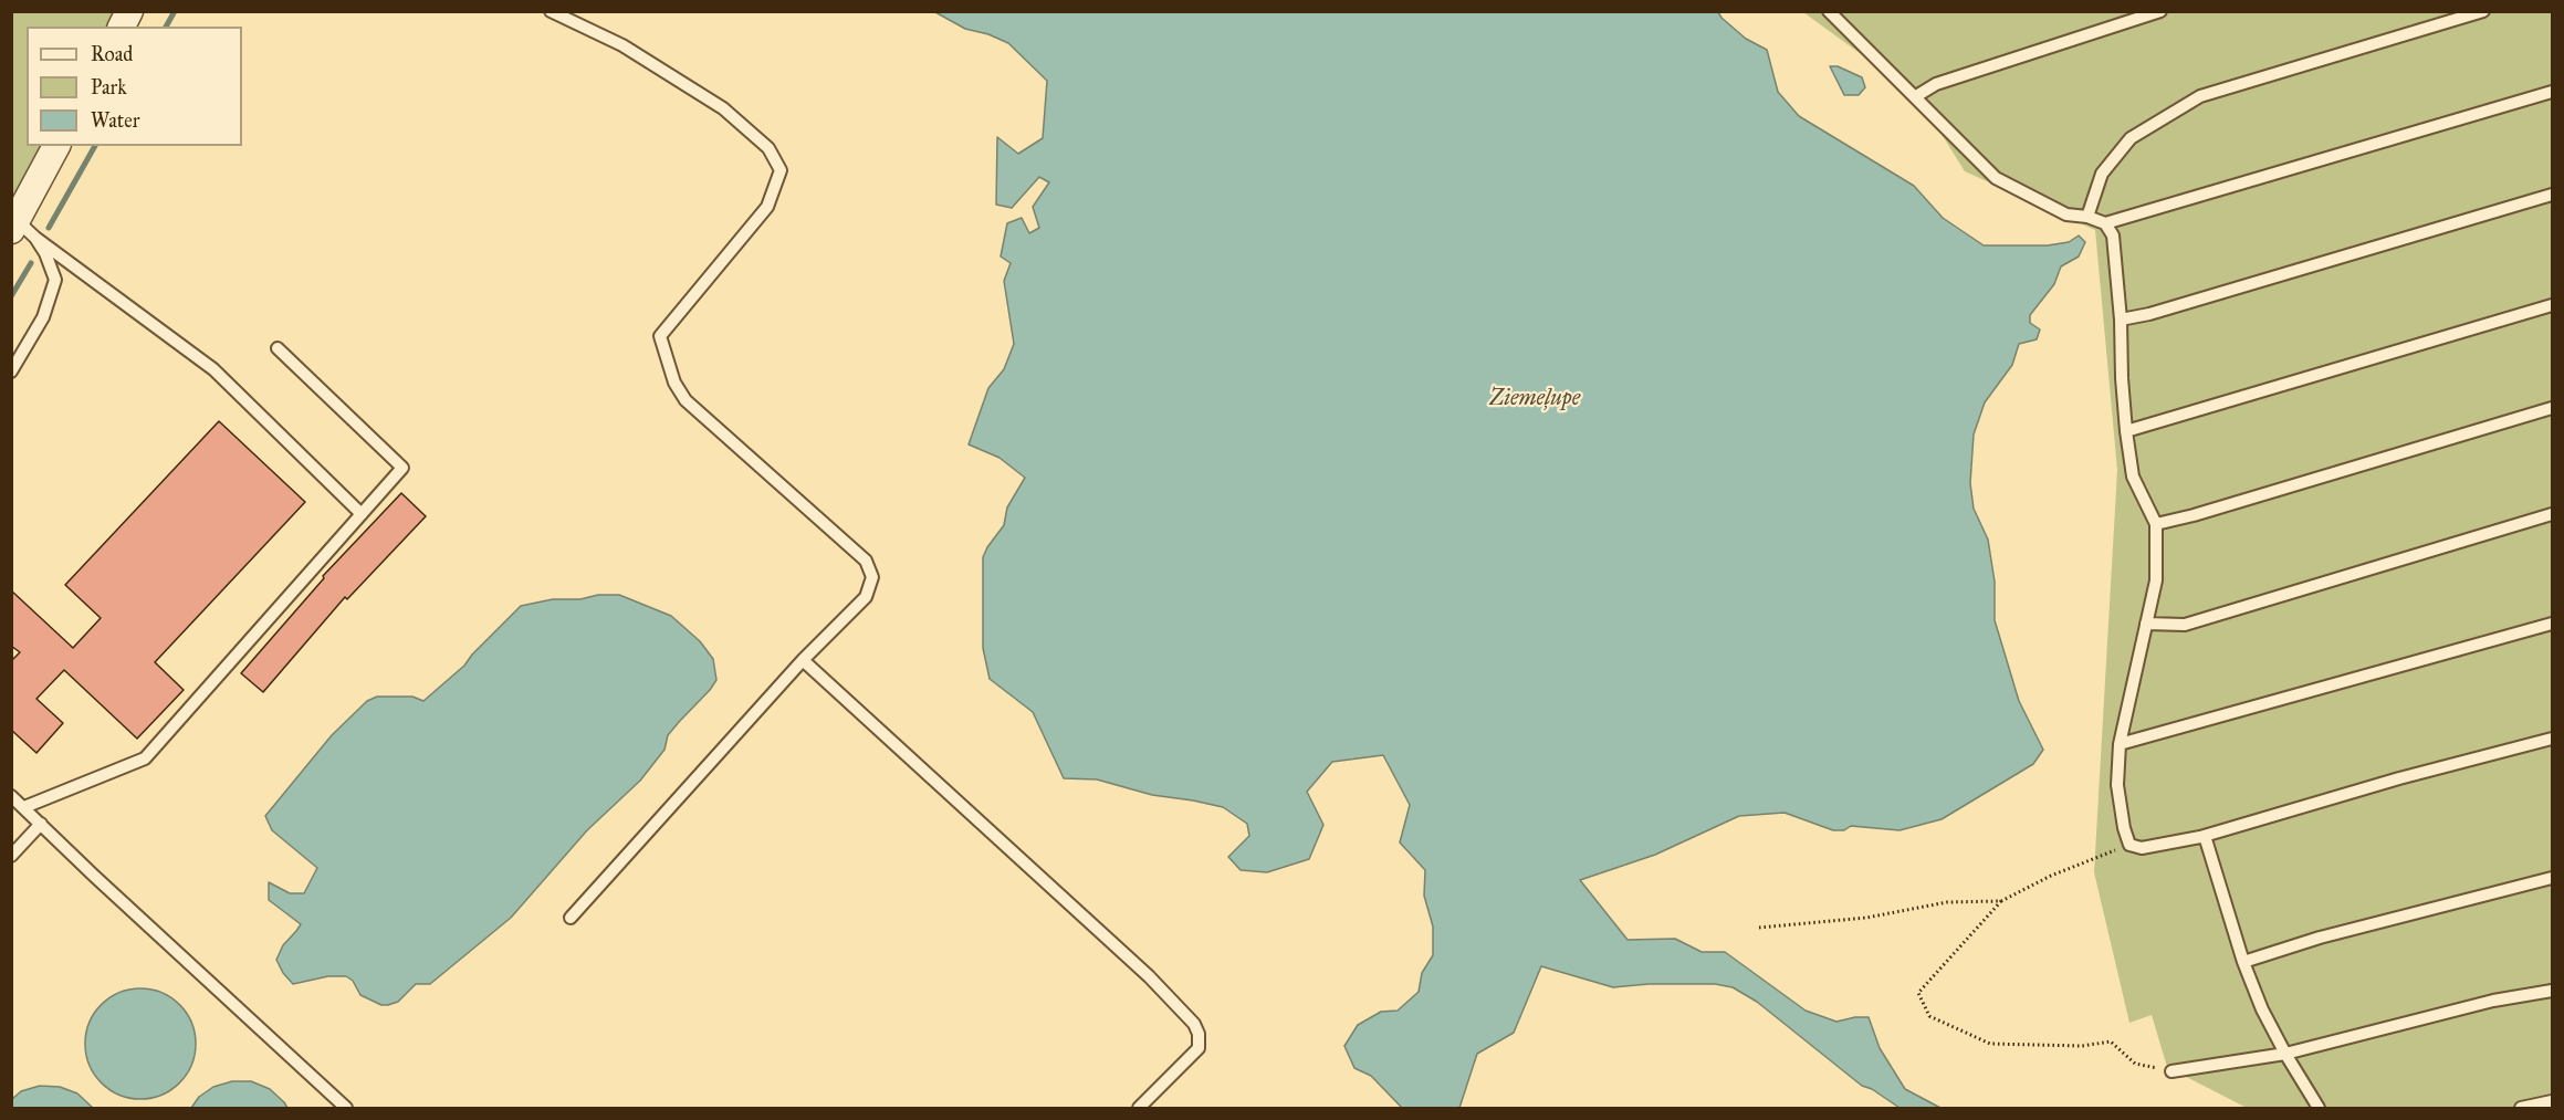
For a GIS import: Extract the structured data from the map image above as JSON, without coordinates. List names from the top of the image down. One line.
{"water":["Ziemeļupe"],"legend":["Road","Park","Water"]}
